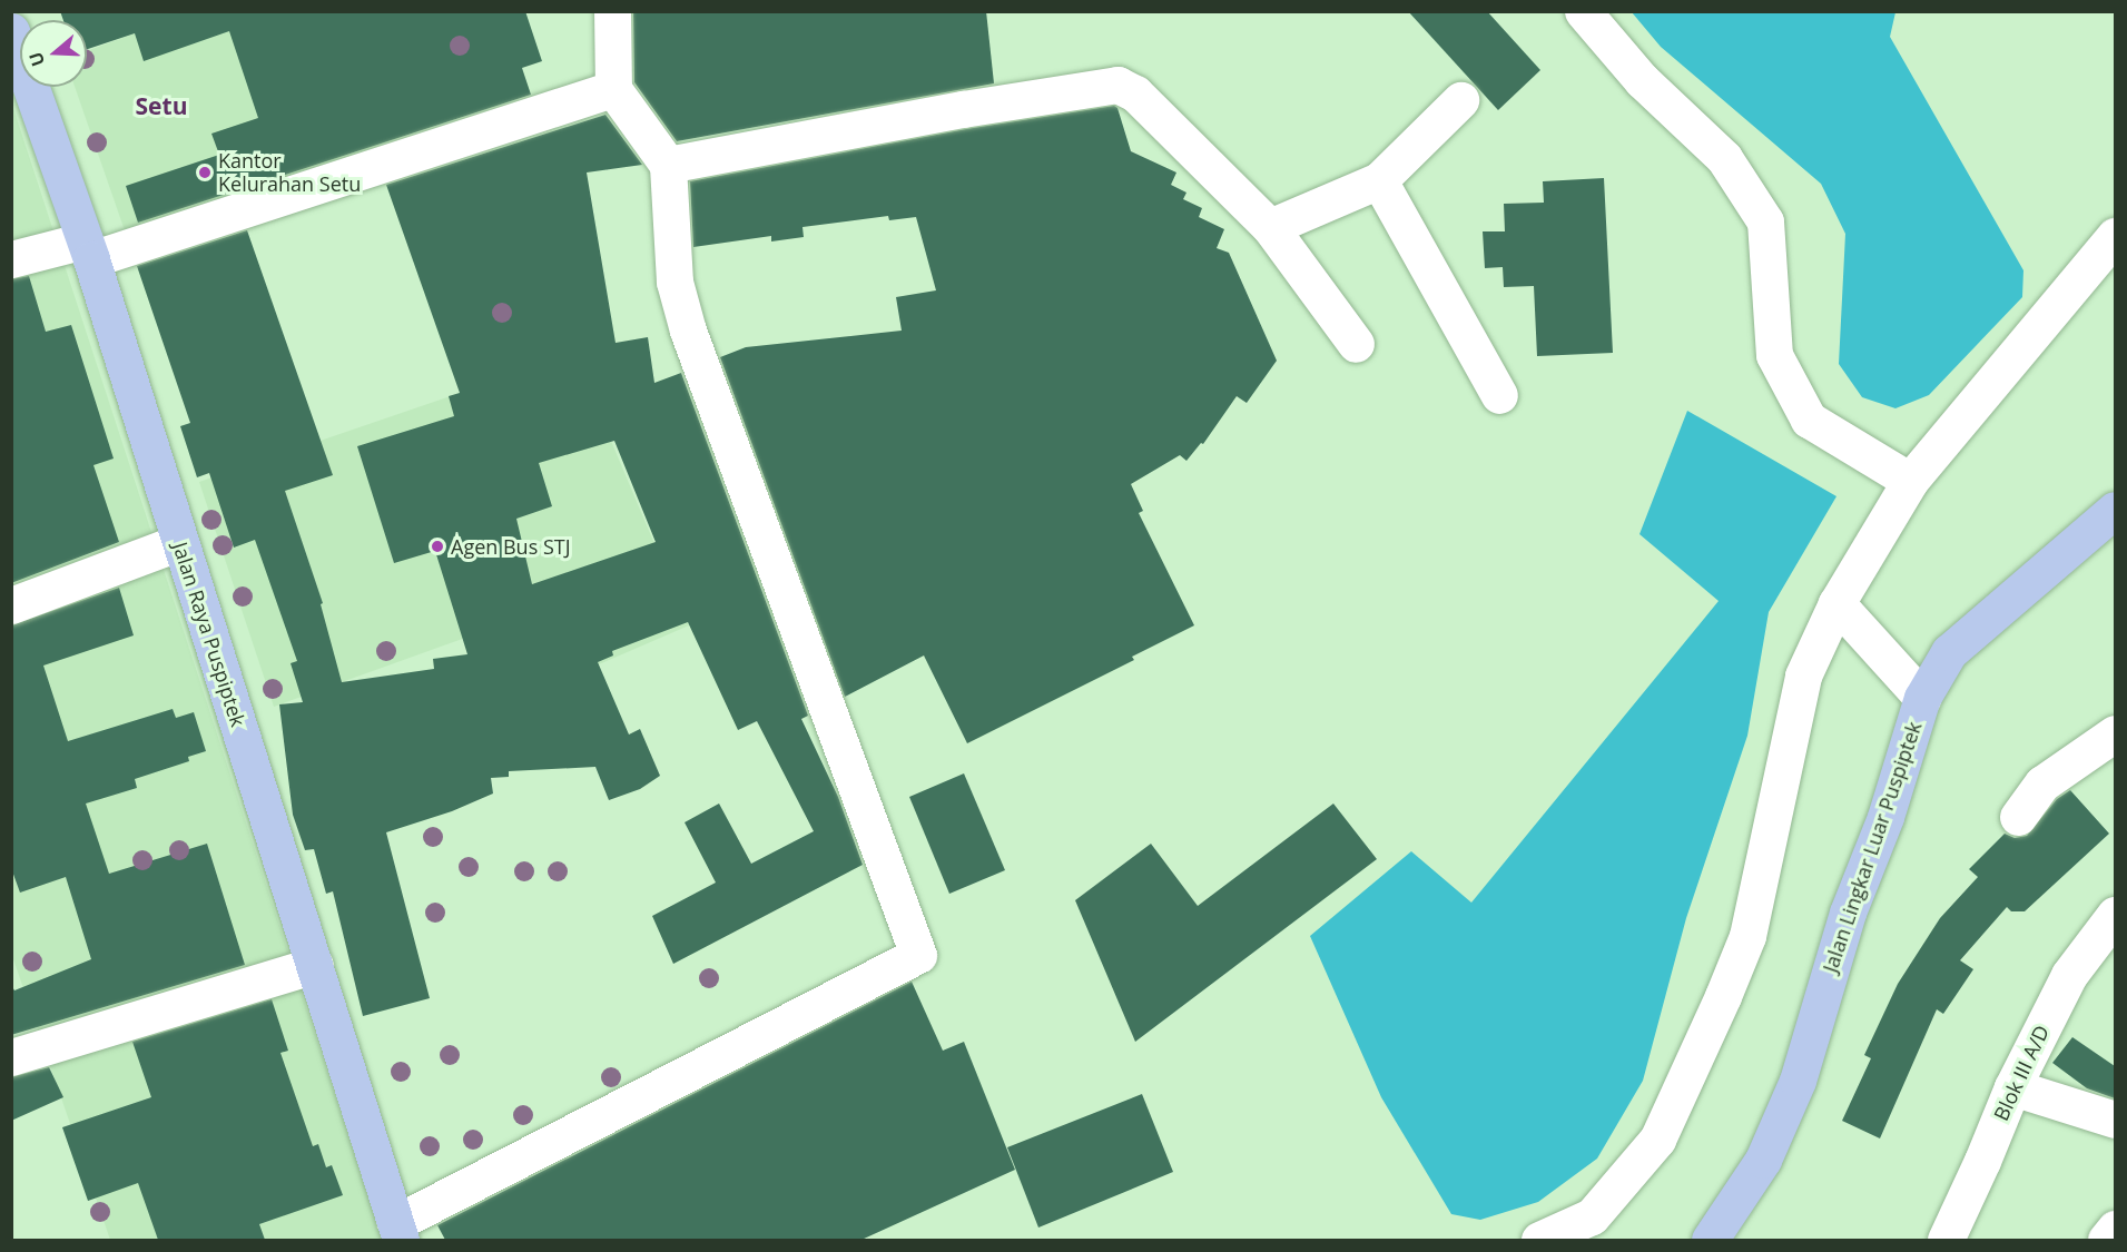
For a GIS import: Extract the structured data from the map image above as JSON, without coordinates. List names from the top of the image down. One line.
{"streets":{"main road":["Jalan Raya Puspiptek","Jalan Lingkar Luar Puspiptek"],"street":["Blok III A/D"]},"districts":["Setu"],"places":["Kantor Kelurahan Setu","Agen Bus STJ"],"north":"left"}
